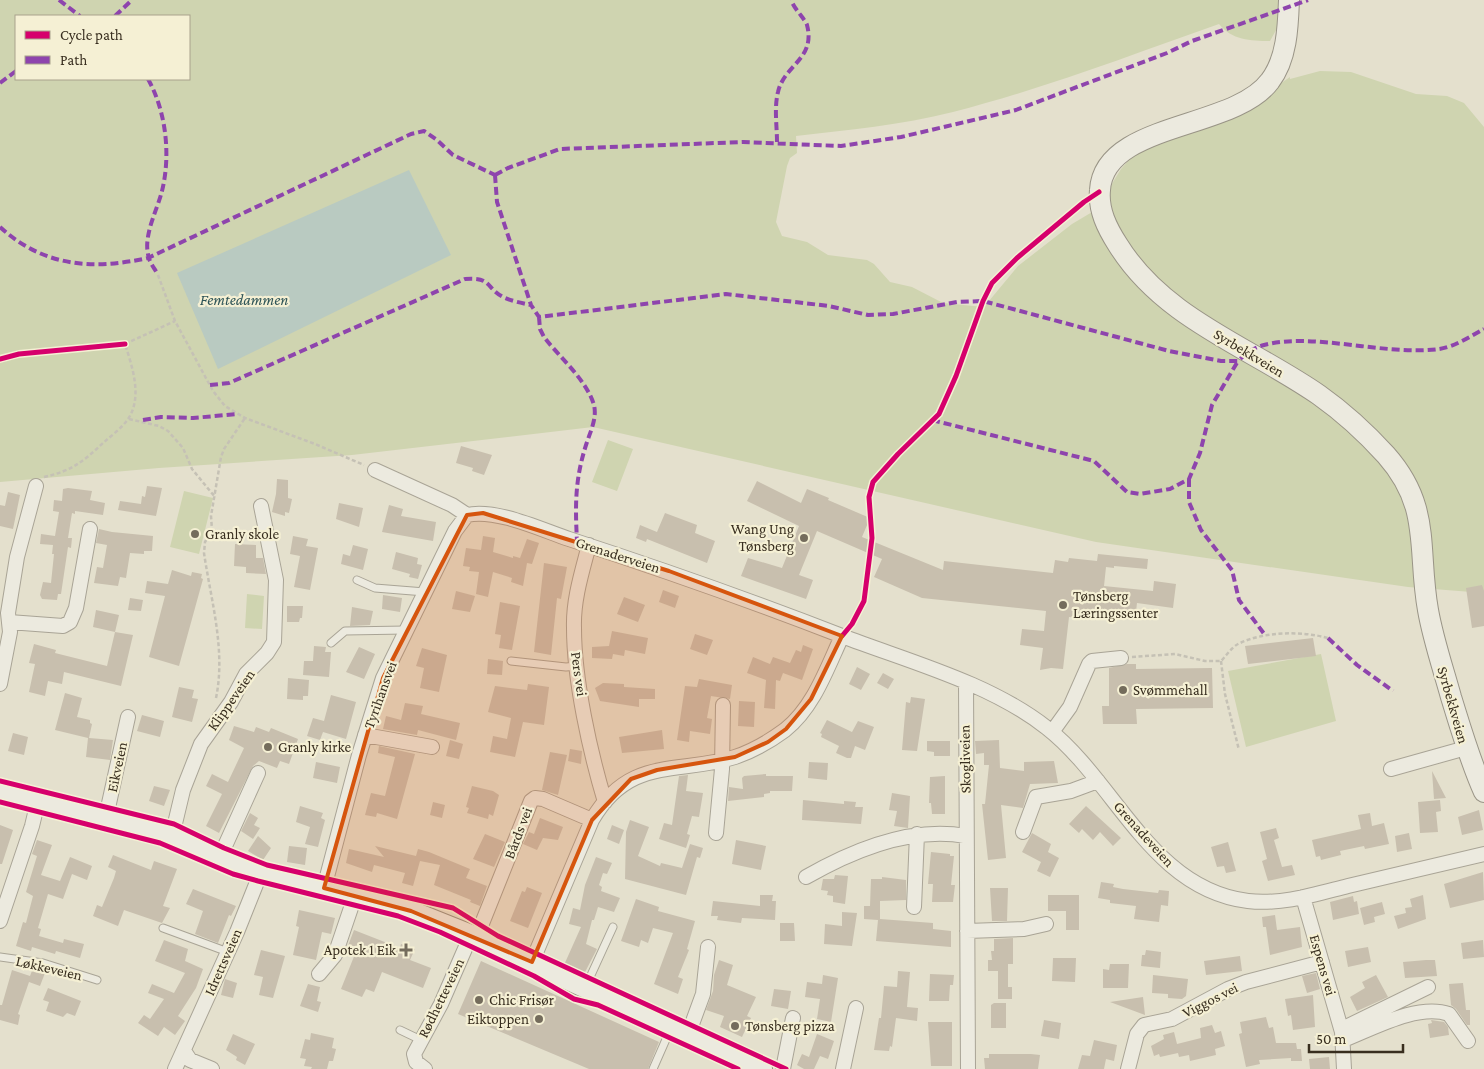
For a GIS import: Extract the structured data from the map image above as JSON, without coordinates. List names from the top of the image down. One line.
{"streets":{"main road":["Syrbekkveien"],"street":["Grenaderveien","Pers vei","Tyrihansvei","Klippeveien","Skogliveien","Eikveien","Bårds vei","Grenadeveien","Idrettsveien","Espens vei","Rødhetteveien","Viggos vei"],"lane":["Løkkeveien"]},"crossings":[["Grenaderveien","Pers vei"],["Grenaderveien","Tyrihansvei"],["Grenaderveien","Grenadeveien"],["Skogliveien","Grenadeveien"],["Bårds vei","Rødhetteveien"],["Grenadeveien","Espens vei"],["Espens vei","Viggos vei"]],"water":["Femtedammen"],"places":{"other":["Granly skole","Wang Ung Tønsberg","Tønsberg Læringssenter","Svømmehall","Granly kirke","Chic Frisør","Eiktoppen","Tønsberg pizza"],"health":["Apotek 1 Eik"]},"legend":["Cycle path","Path"],"scale_bar":"50 m"}
